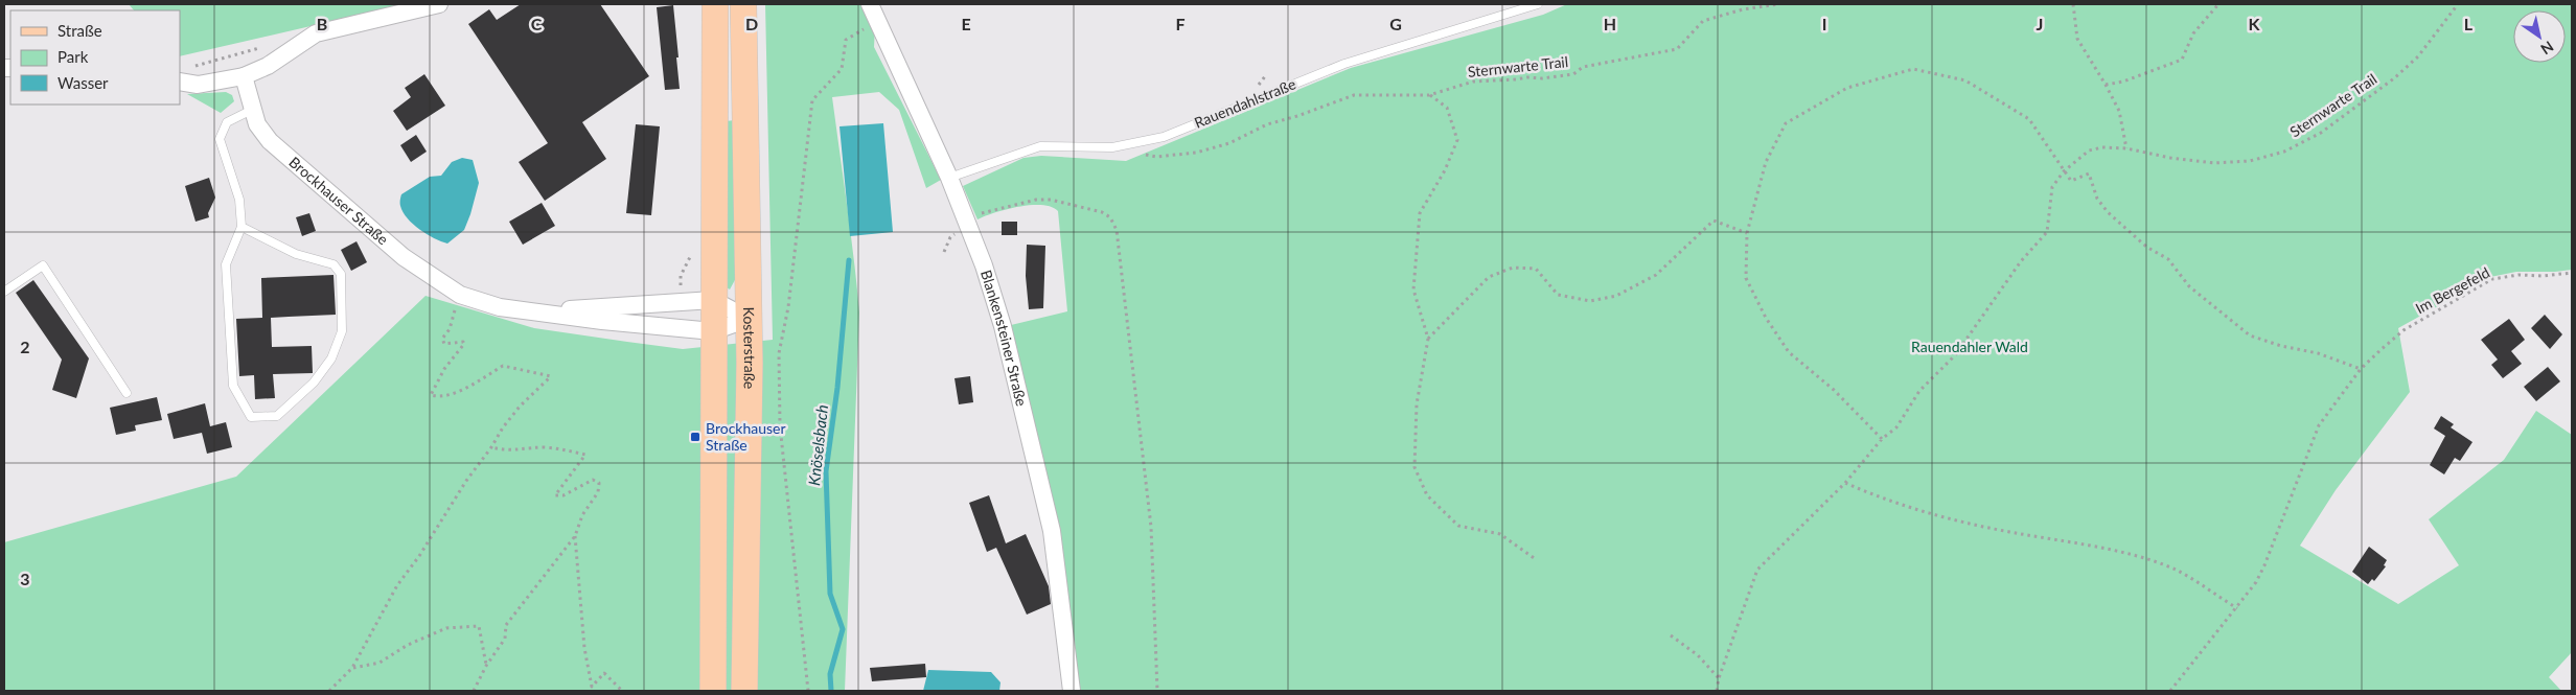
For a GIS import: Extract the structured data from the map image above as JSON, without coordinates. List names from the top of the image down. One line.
{"streets":{"main road":["Kosterstraße"],"street":["Brockhauser Straße","Blankensteiner Straße"],"lane":["Rauendahlstraße"],"path":["Sternwarte Trail","Im Bergefeld"]},"crossings":[["Sternwarte Trail","Rauendahlstraße"],["Rauendahlstraße","Blankensteiner Straße"],["Brockhauser Straße","Kosterstraße"]],"water":["Knöselsbach"],"parks":["Rauendahler Wald"],"places":{"transit":["Brockhauser Straße"]},"legend":["Straße","Park","Wasser"],"north":"bottom right","grid":{"columns":["B","C","D","E","F","G","H","I","J","K","L"],"rows":["2","3"]}}
